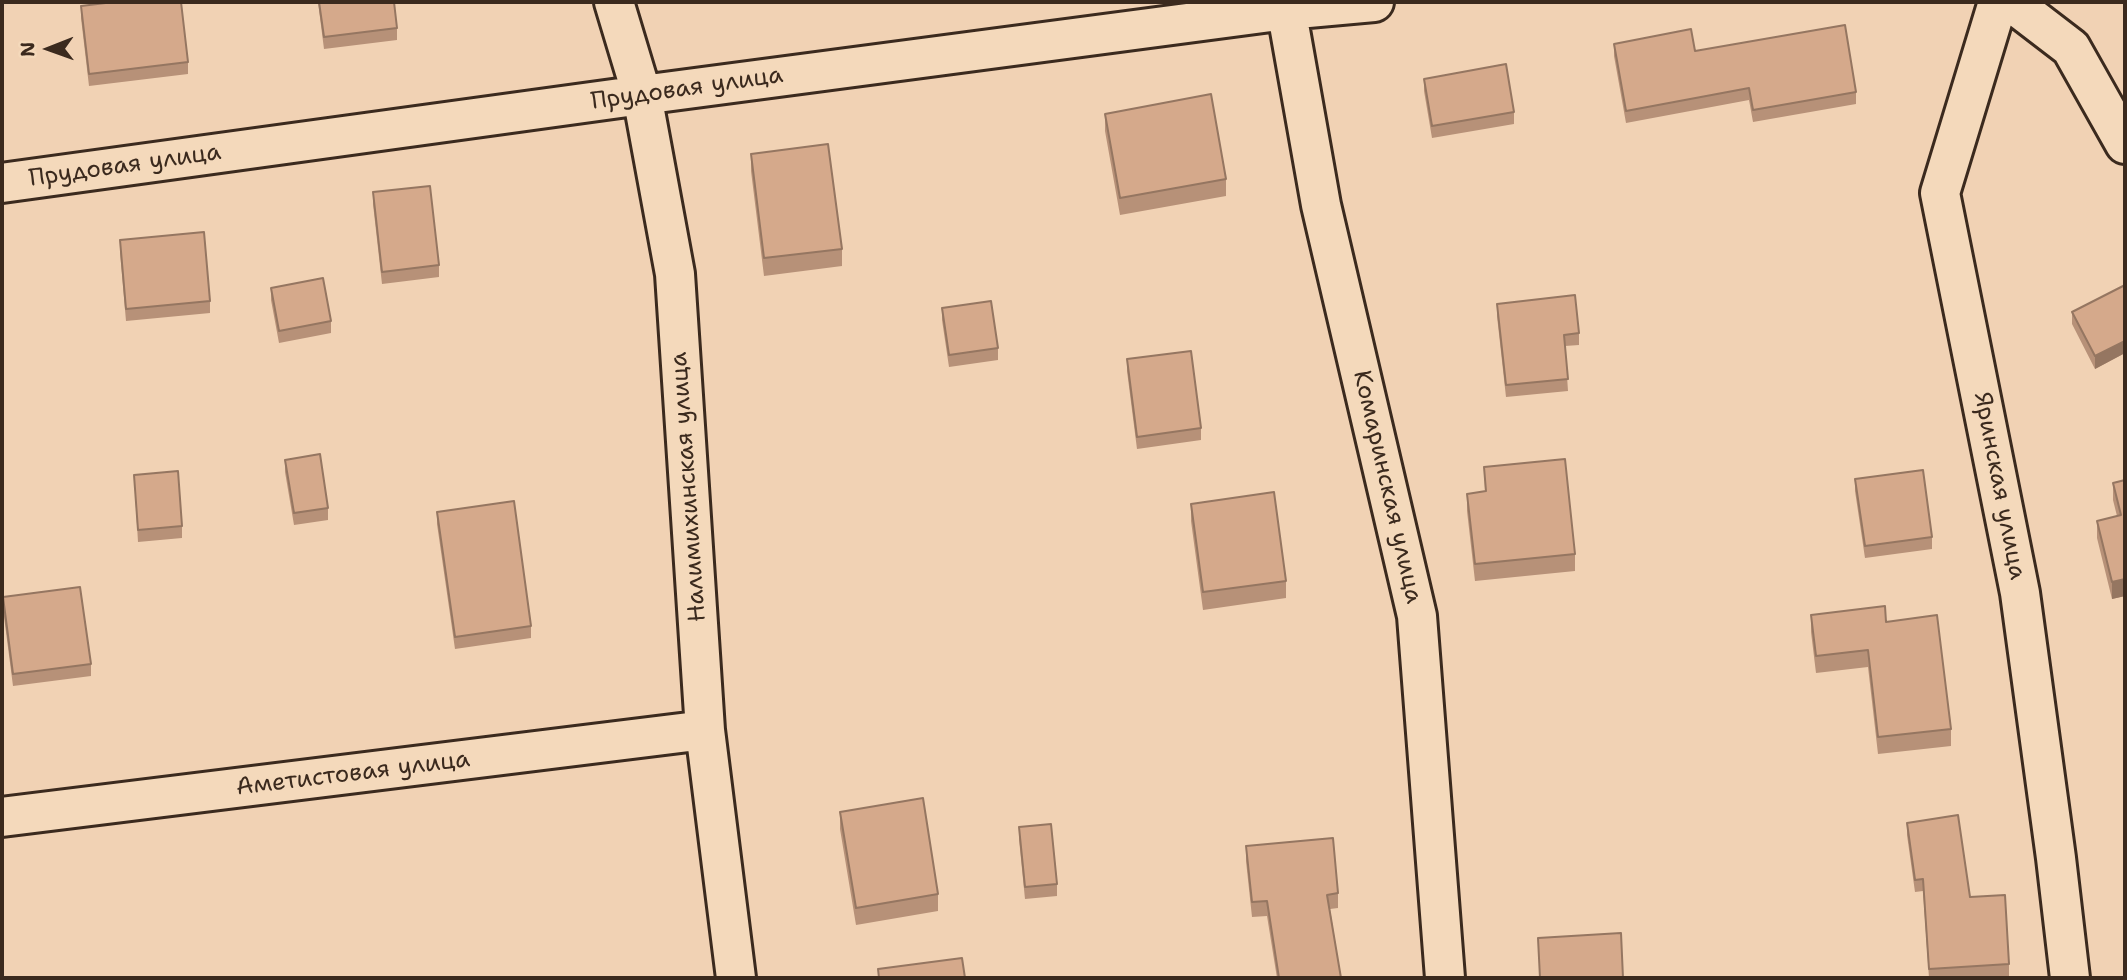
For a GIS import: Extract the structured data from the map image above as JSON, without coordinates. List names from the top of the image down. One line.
{"streets":{"street":["Прудовая улица","Яринская улица","Налимихинская улица","Комаринская улица","Аметистовая улица"]},"crossings":[["Прудовая улица","Налимихинская улица"],["Прудовая улица","Комаринская улица"],["Налимихинская улица","Аметистовая улица"]],"north":"left"}
